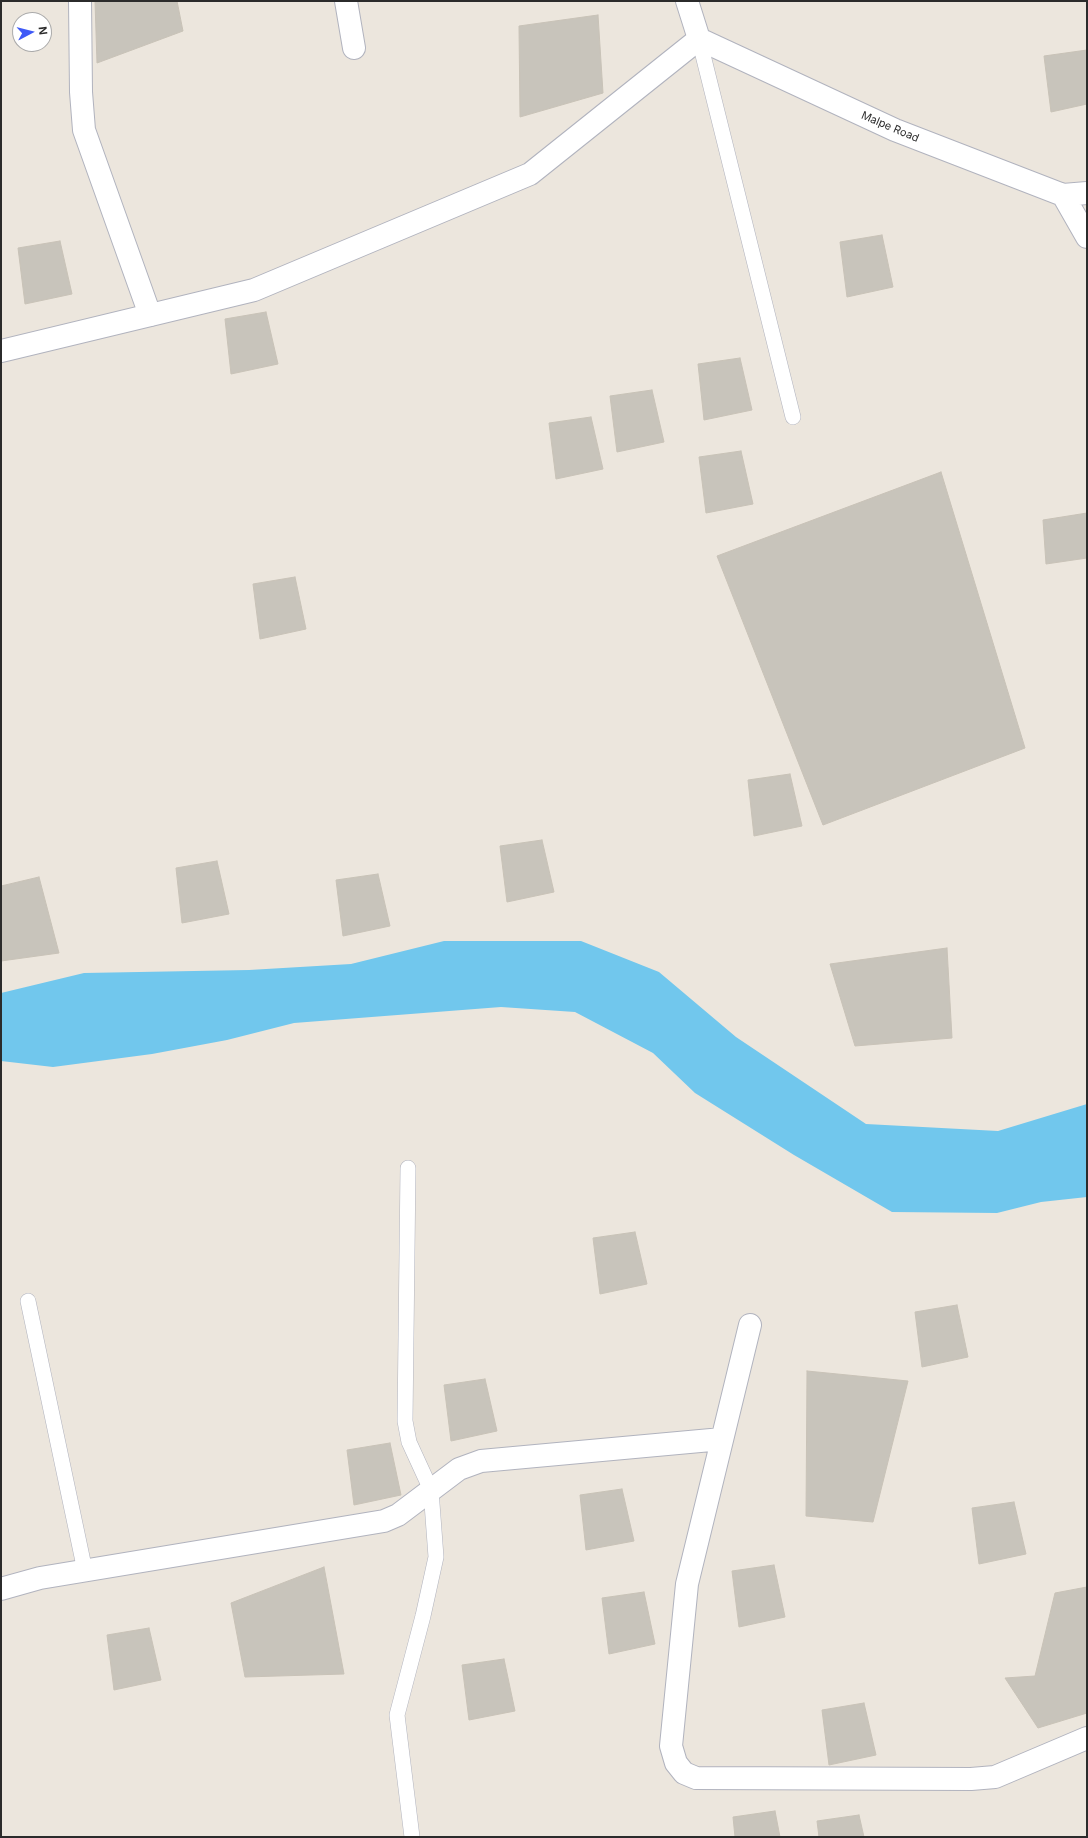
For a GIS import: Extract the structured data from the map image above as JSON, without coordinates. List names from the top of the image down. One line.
{"streets":{"street":["Malpe Road"]},"north":"right"}
